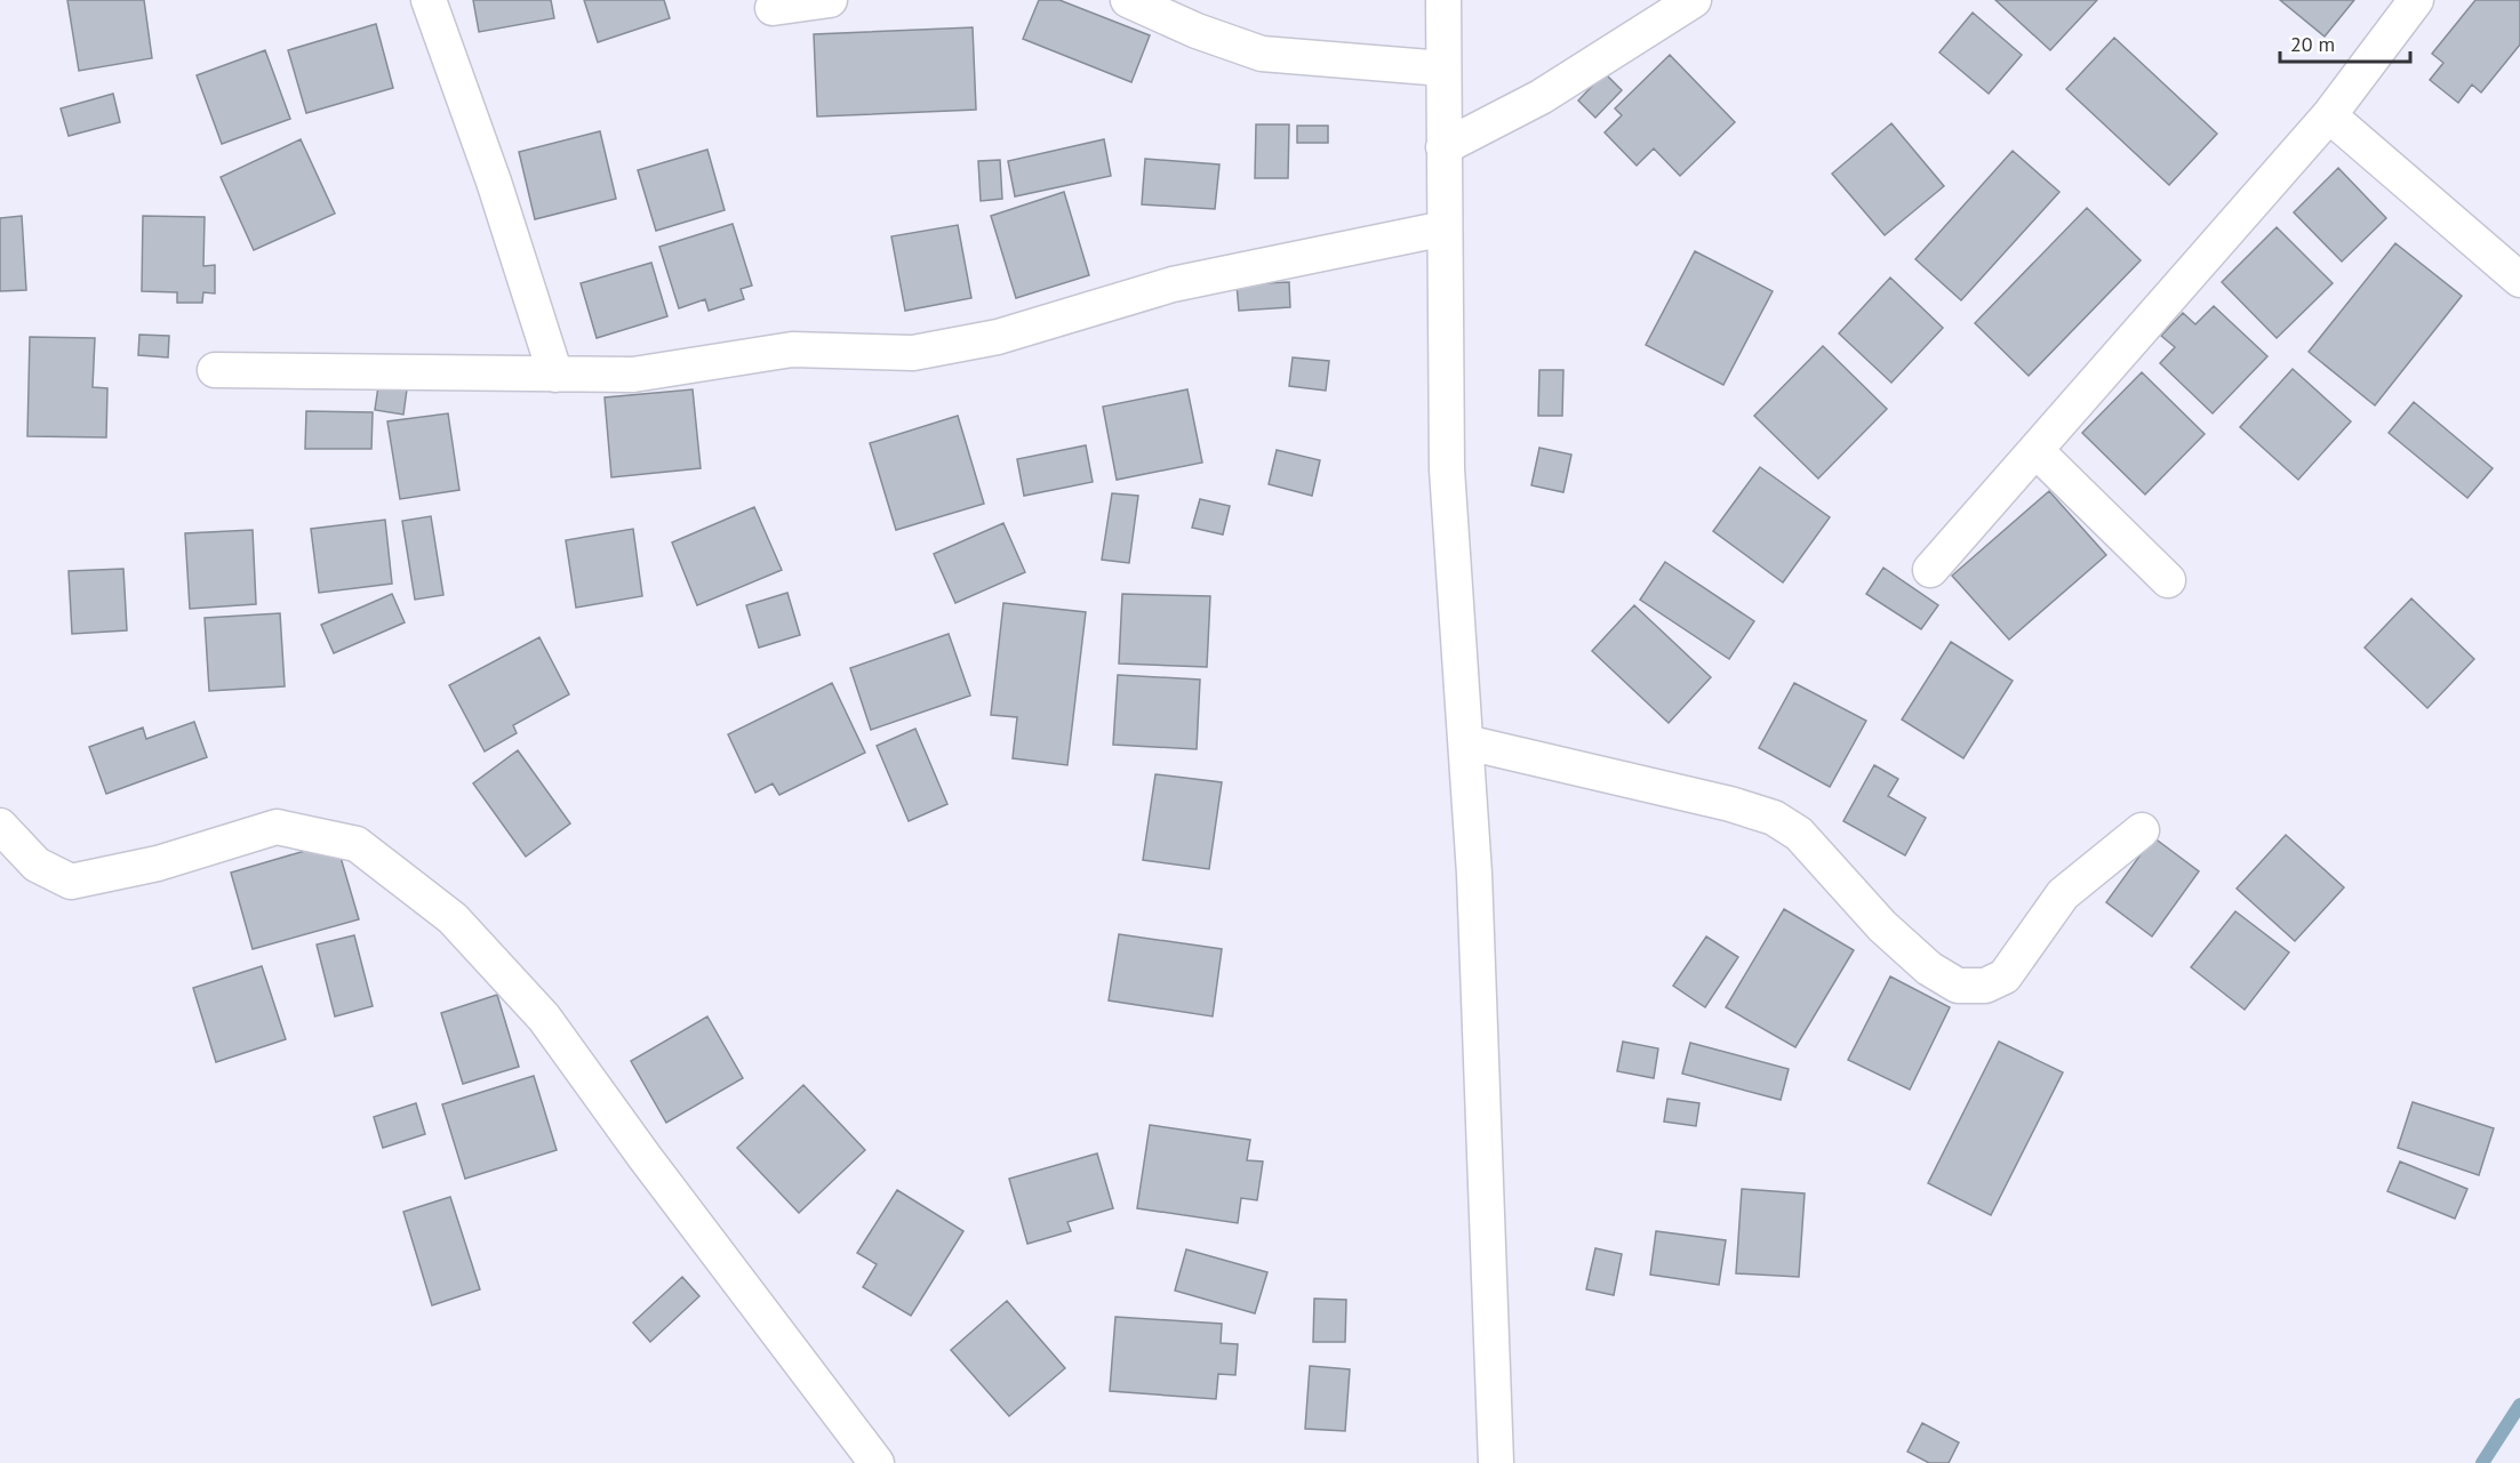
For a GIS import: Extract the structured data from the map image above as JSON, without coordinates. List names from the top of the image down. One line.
{"scale_bar":"20 m"}
